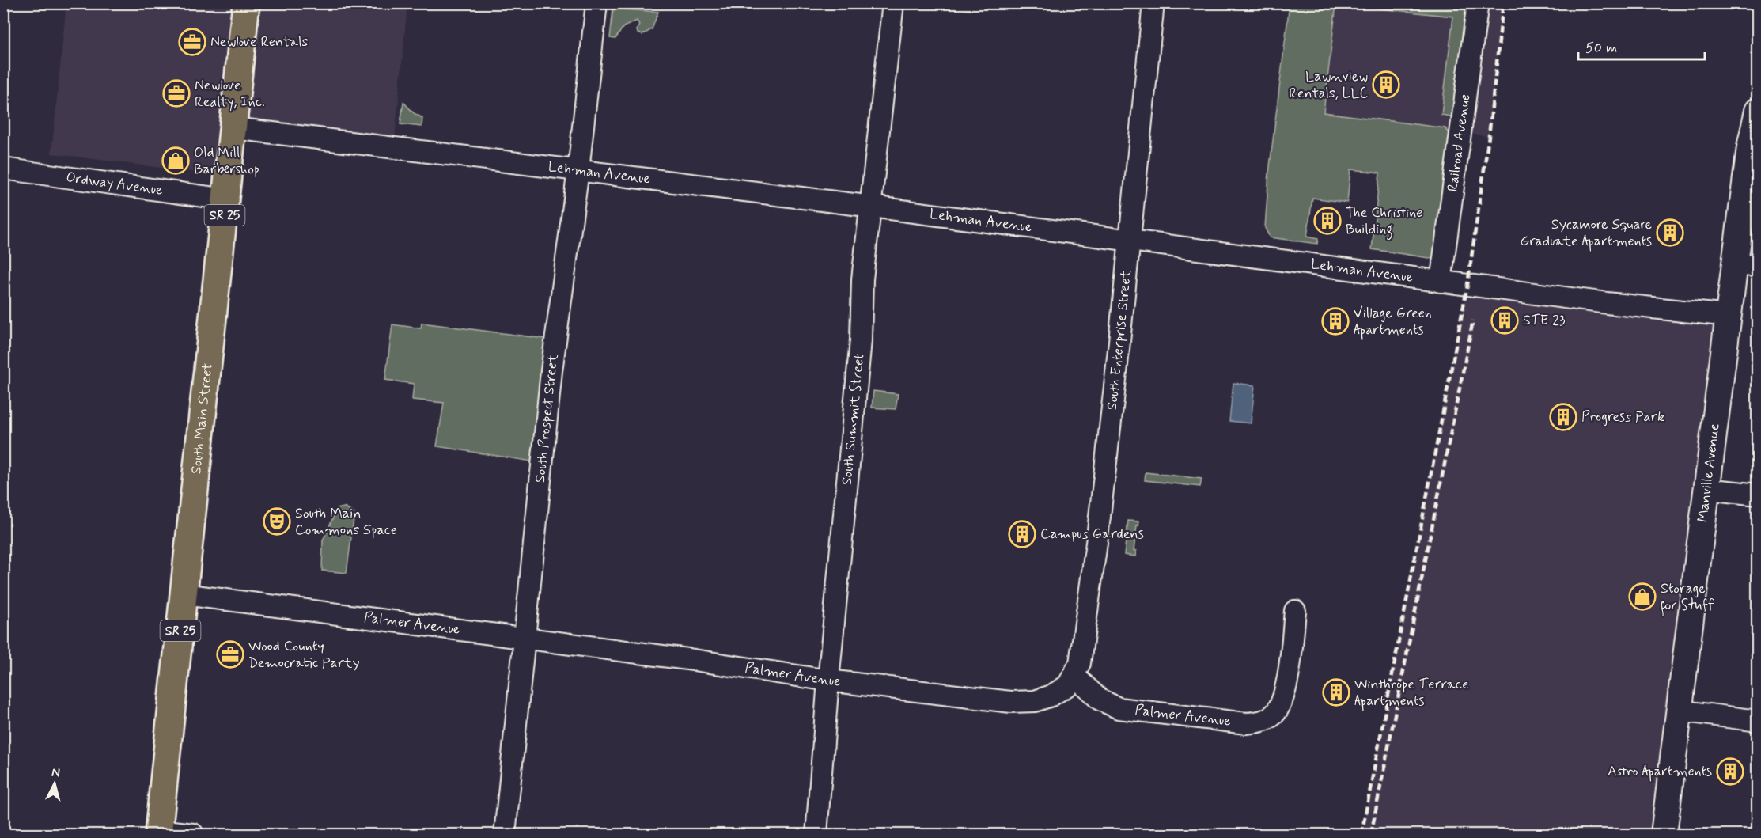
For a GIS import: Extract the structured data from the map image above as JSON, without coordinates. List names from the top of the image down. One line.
{"streets":{"main road":["SR 25","South Main Street"],"street":["Railroad Avenue","Lehman Avenue","Ordway Avenue","South Enterprise Street","South Prospect Street","South Summit Street","Manville Avenue","Palmer Avenue"]},"crossings":[["Railroad Avenue","Lehman Avenue"],["Lehman Avenue","South Enterprise Street"],["Lehman Avenue","South Prospect Street"],["Lehman Avenue","South Summit Street"],["Lehman Avenue","South Main Street"],["Lehman Avenue","Manville Avenue"],["Ordway Avenue","South Main Street"],["South Enterprise Street","Palmer Avenue"],["South Prospect Street","Palmer Avenue"],["South Summit Street","Palmer Avenue"],["South Main Street","Palmer Avenue"]],"places":{"office":["Newlove Rentals","Newlove Realty, Inc.","Wood County Democratic Party"],"building":["Lawnview Rentals, LLC","The Christine Building","Sycamore Square Graduate Apartments","STE 23","Village Green Apartments","Progress Park","Campus Gardens","Winthrope Terrace Apartments","Astro Apartments"],"shop":["Old Mill Barbershop","Storage for Stuff"],"theatre":["South Main Commons Space"]},"scale_bar":"50 m","north":"top"}
